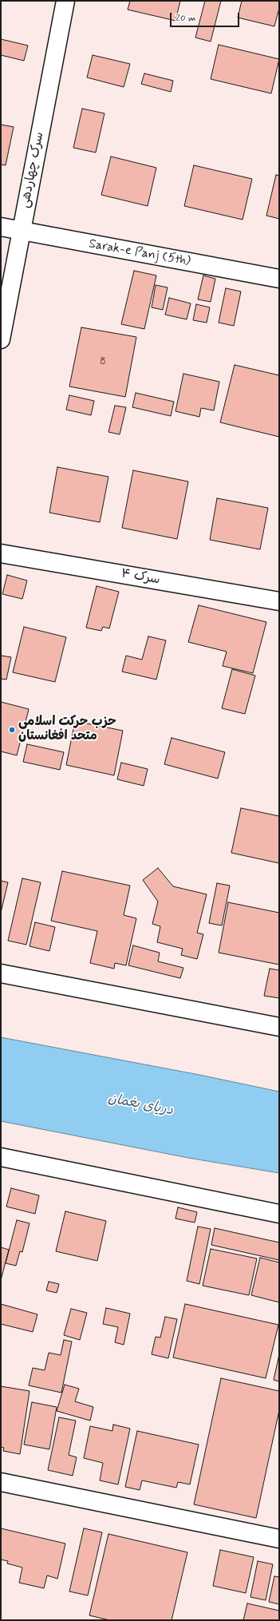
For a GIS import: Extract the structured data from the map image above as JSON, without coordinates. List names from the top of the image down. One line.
{"streets":{"street":["سرک چهاردهی","Sarak-e Panj (5th)","سرک ۴"]},"crossings":[["سرک چهاردهی","Sarak-e Panj (5th)"]],"water":["دریای پغمان"],"places":["حزب حرکت اسلامی متحد افغانستان"],"house_numbers":["8"],"scale_bar":"20 m"}
